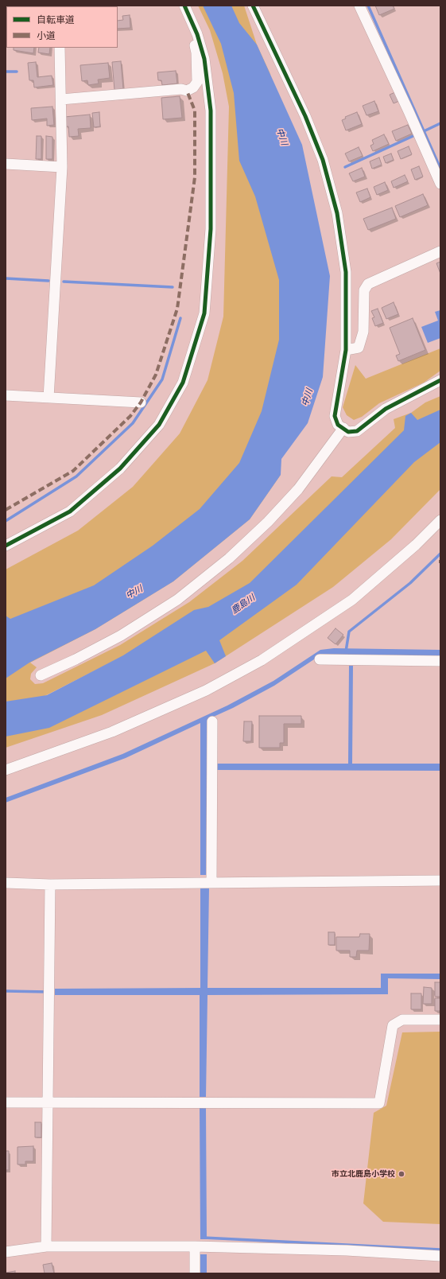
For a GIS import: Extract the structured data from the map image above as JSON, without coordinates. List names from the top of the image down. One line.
{"water":["中川","鹿島川"],"places":["市立北鹿島小学校"],"legend":["自転車道","小道"]}
